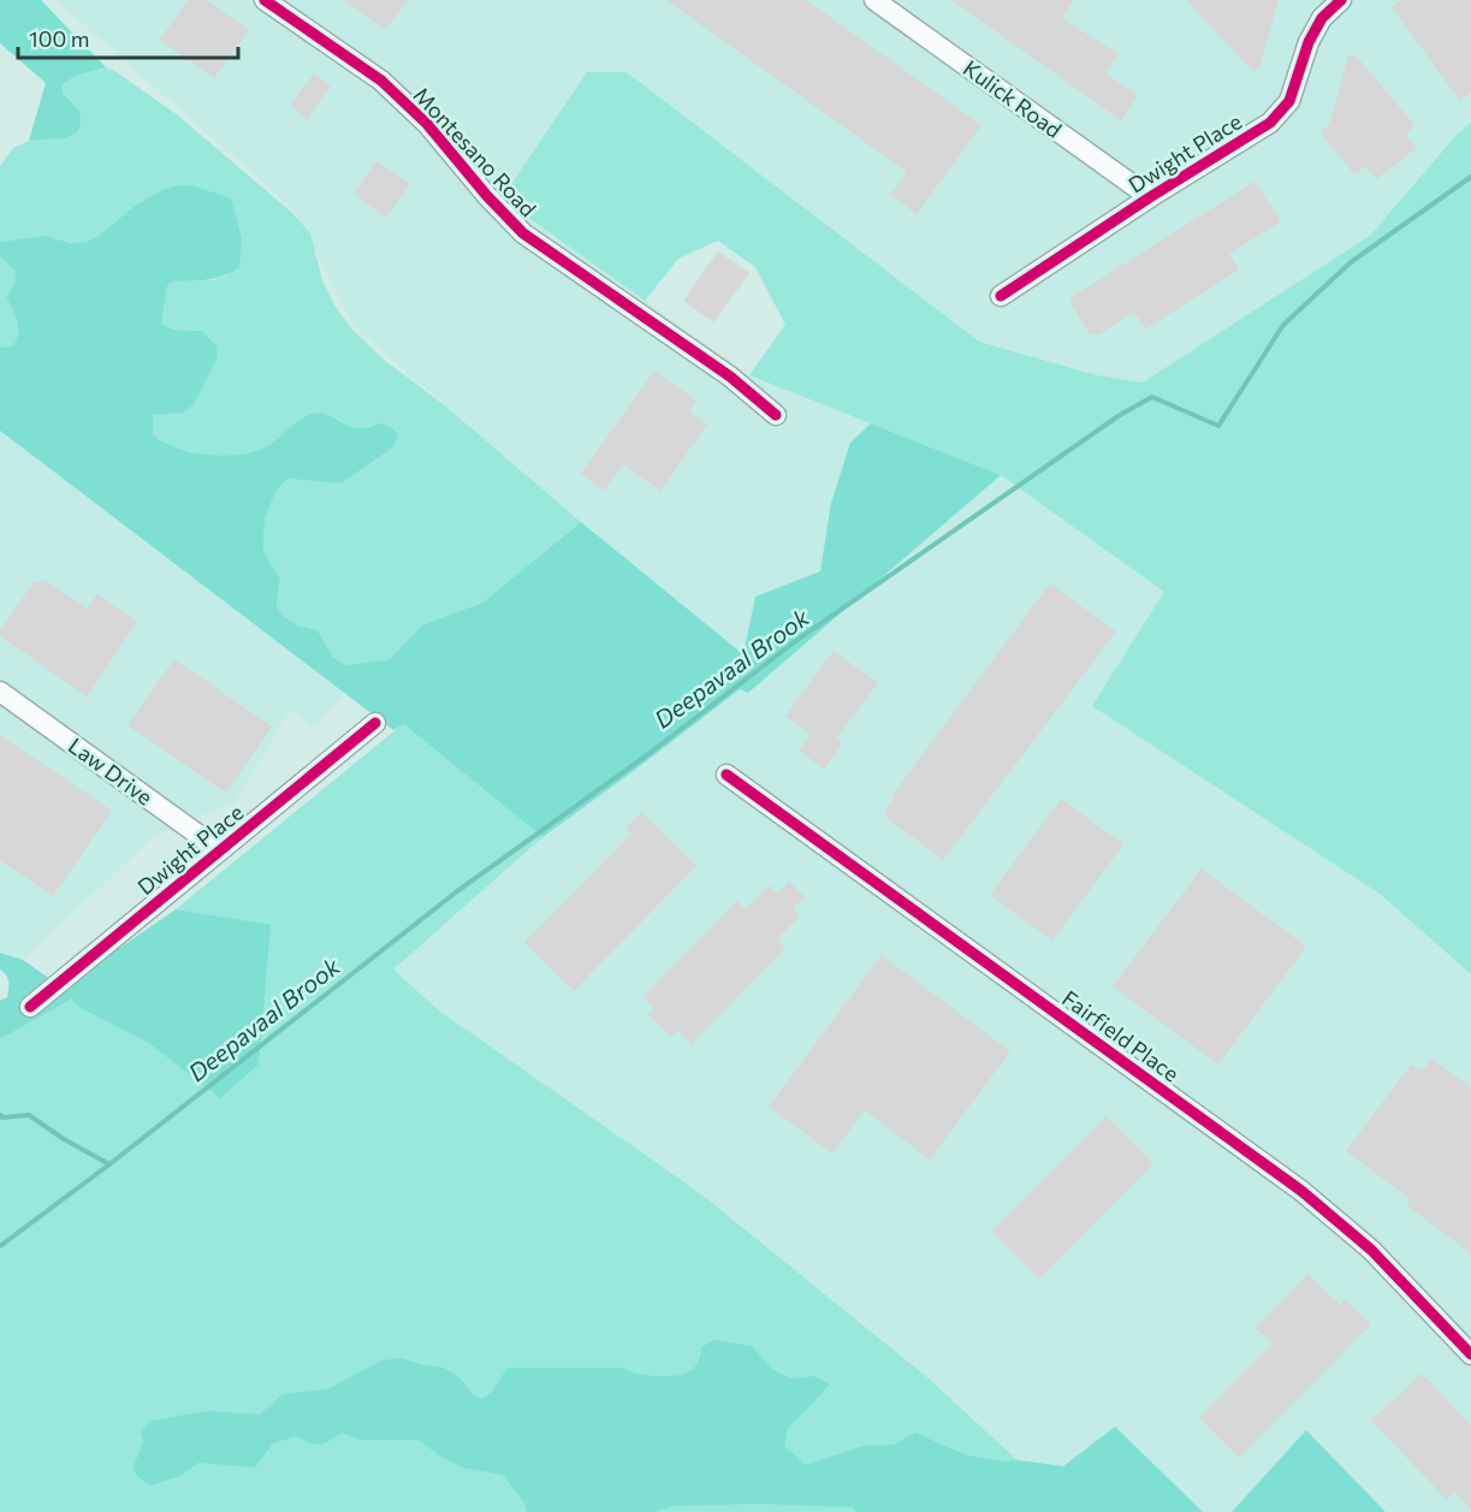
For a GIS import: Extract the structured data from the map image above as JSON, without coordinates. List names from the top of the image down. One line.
{"streets":{"street":["Kulick Road","Montesano Road","Dwight Place","Law Drive","Fairfield Place"]},"crossings":[["Kulick Road","Dwight Place"],["Dwight Place","Law Drive"]],"water":["Deepavaal Brook"],"scale_bar":"100 m"}
